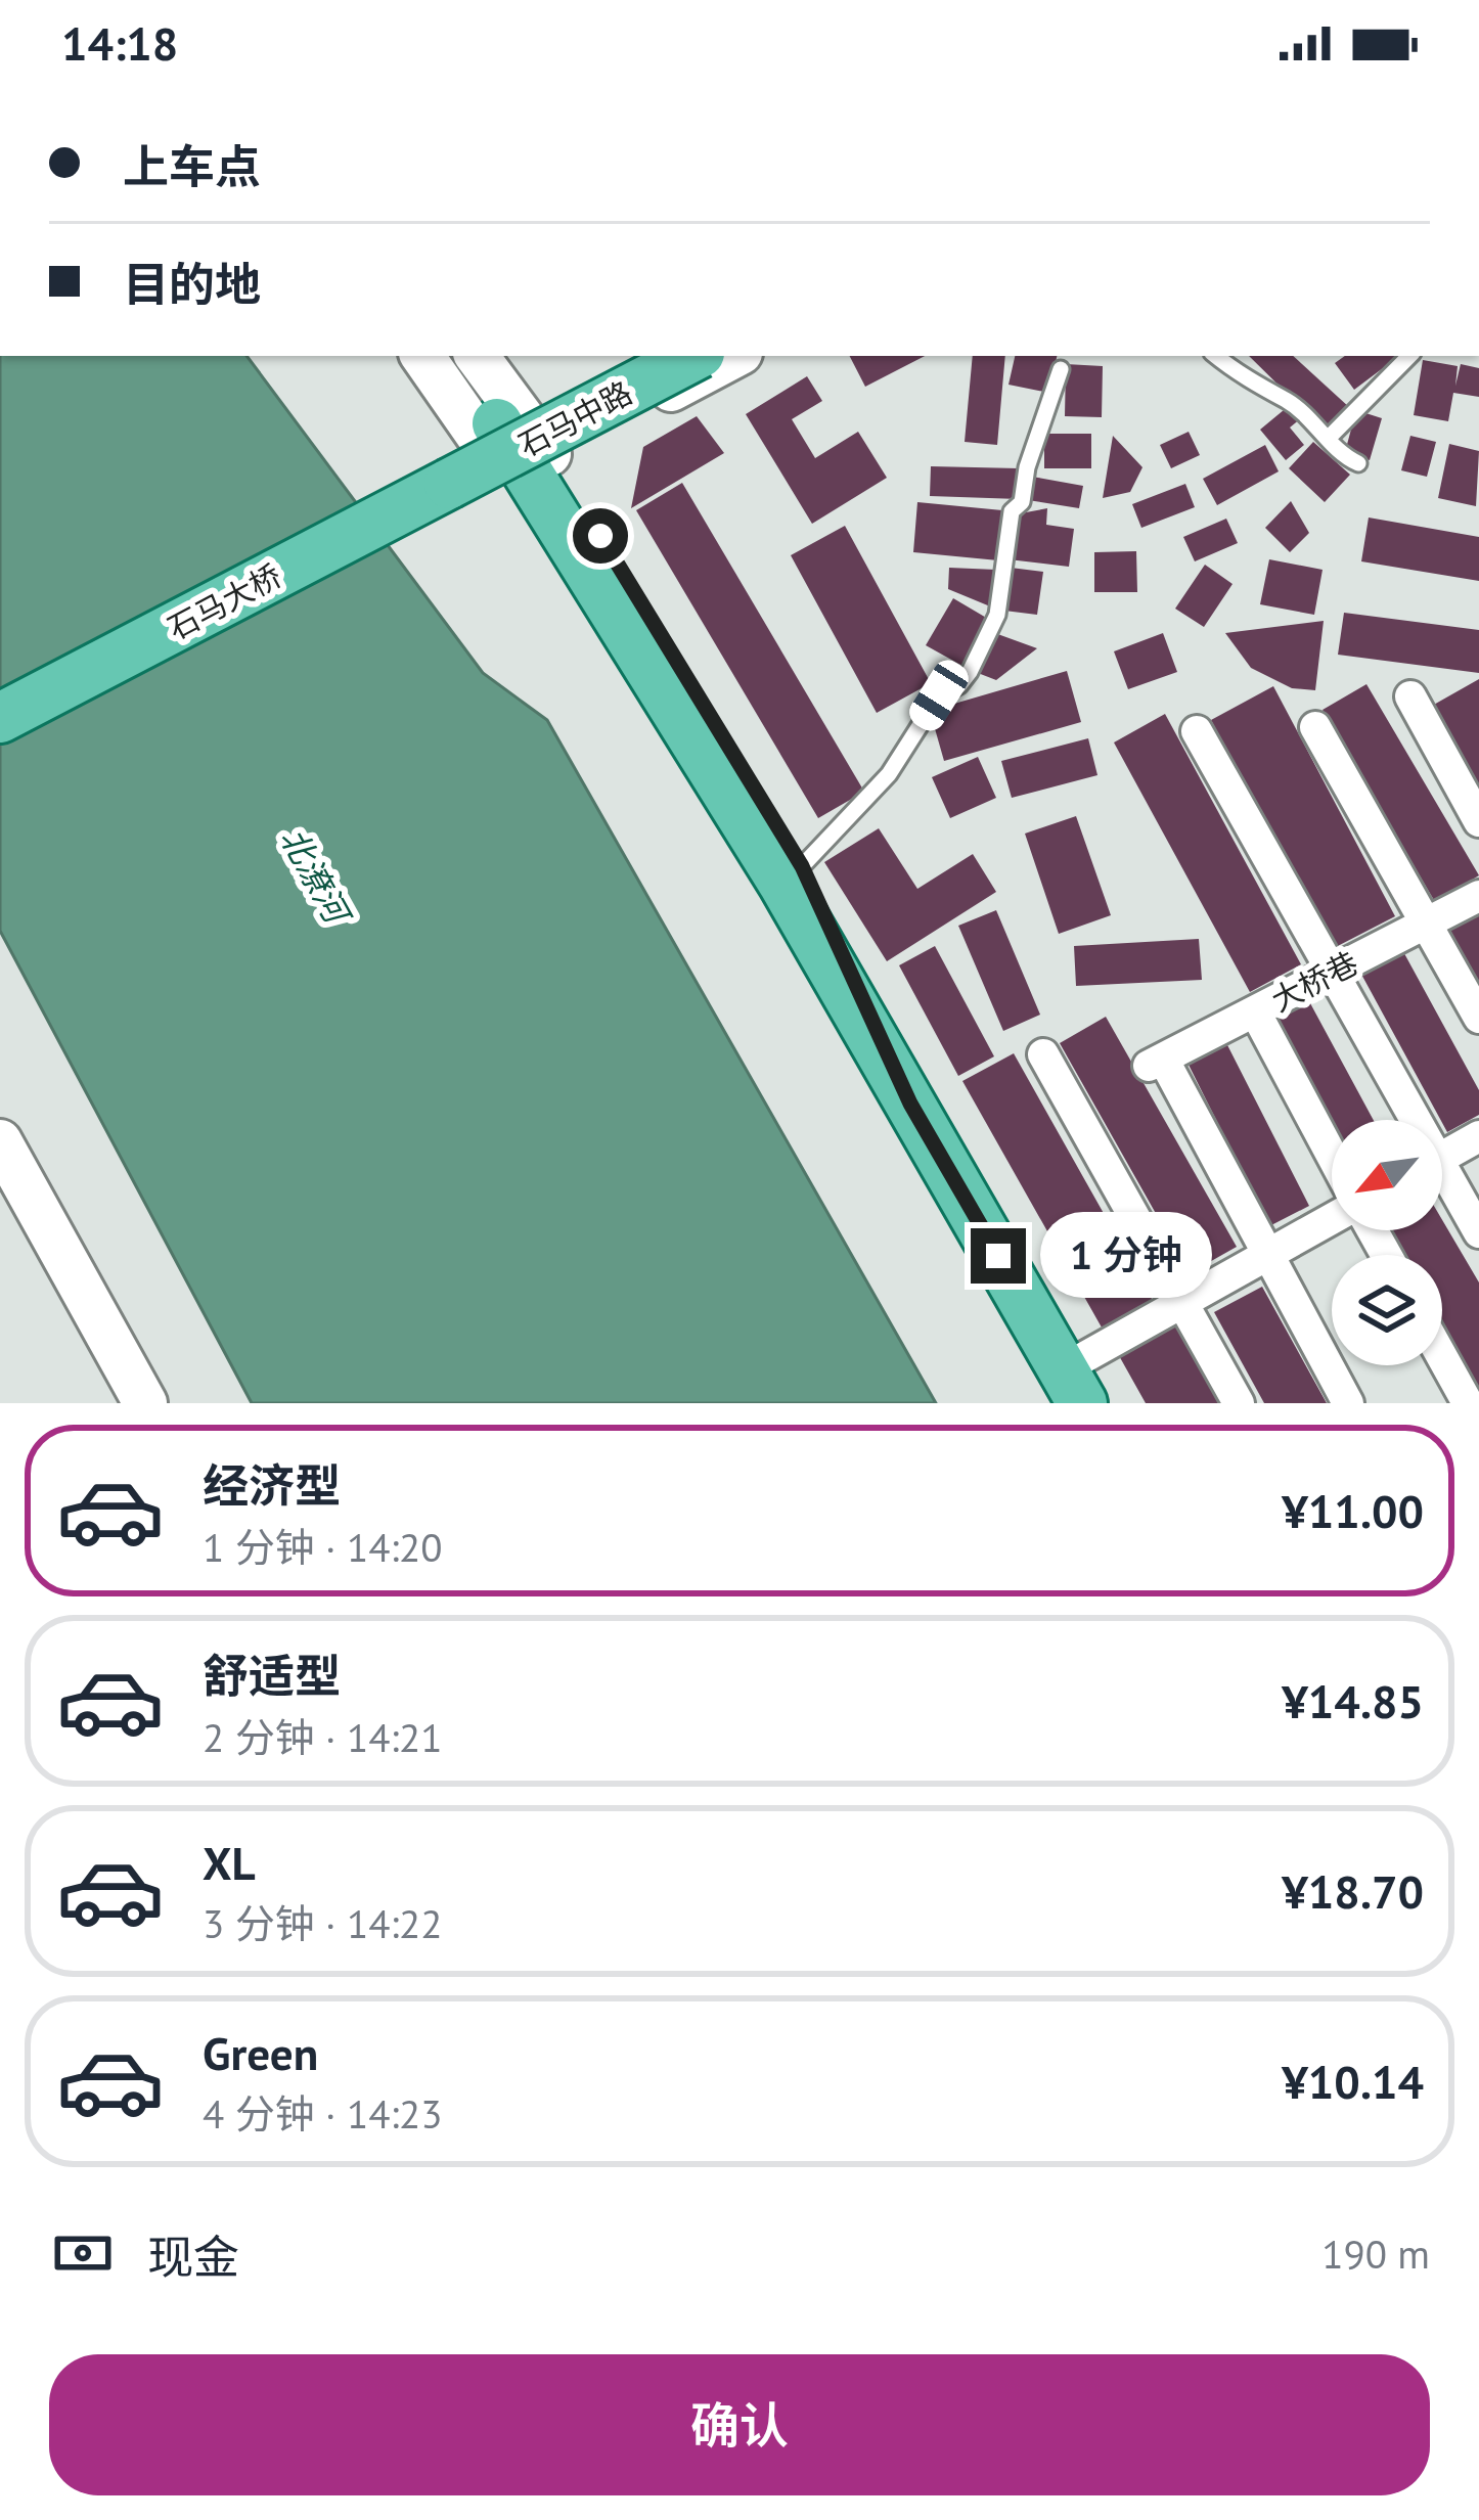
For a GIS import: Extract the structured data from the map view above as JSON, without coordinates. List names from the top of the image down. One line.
{"streets":{"main road":["石马中路","石马大桥"],"street":["大桥巷"]},"crossings":[["石马中路","石马大桥"]],"water":["北潦河"],"north":"bottom left","page":{"status":"14:18","banner":["上车点","目的地"],"bubble":"1 分钟","list":[{"name":"经济型","note":"1 分钟 · 14:20","value":"¥11.00"},{"name":"舒适型","note":"2 分钟 · 14:21","value":"¥14.85"},{"name":"XL","note":"3 分钟 · 14:22","value":"¥18.70"},{"name":"Green","note":"4 分钟 · 14:23","value":"¥10.14"}],"pay":["现金","190 m"],"buttons":"确认"}}
